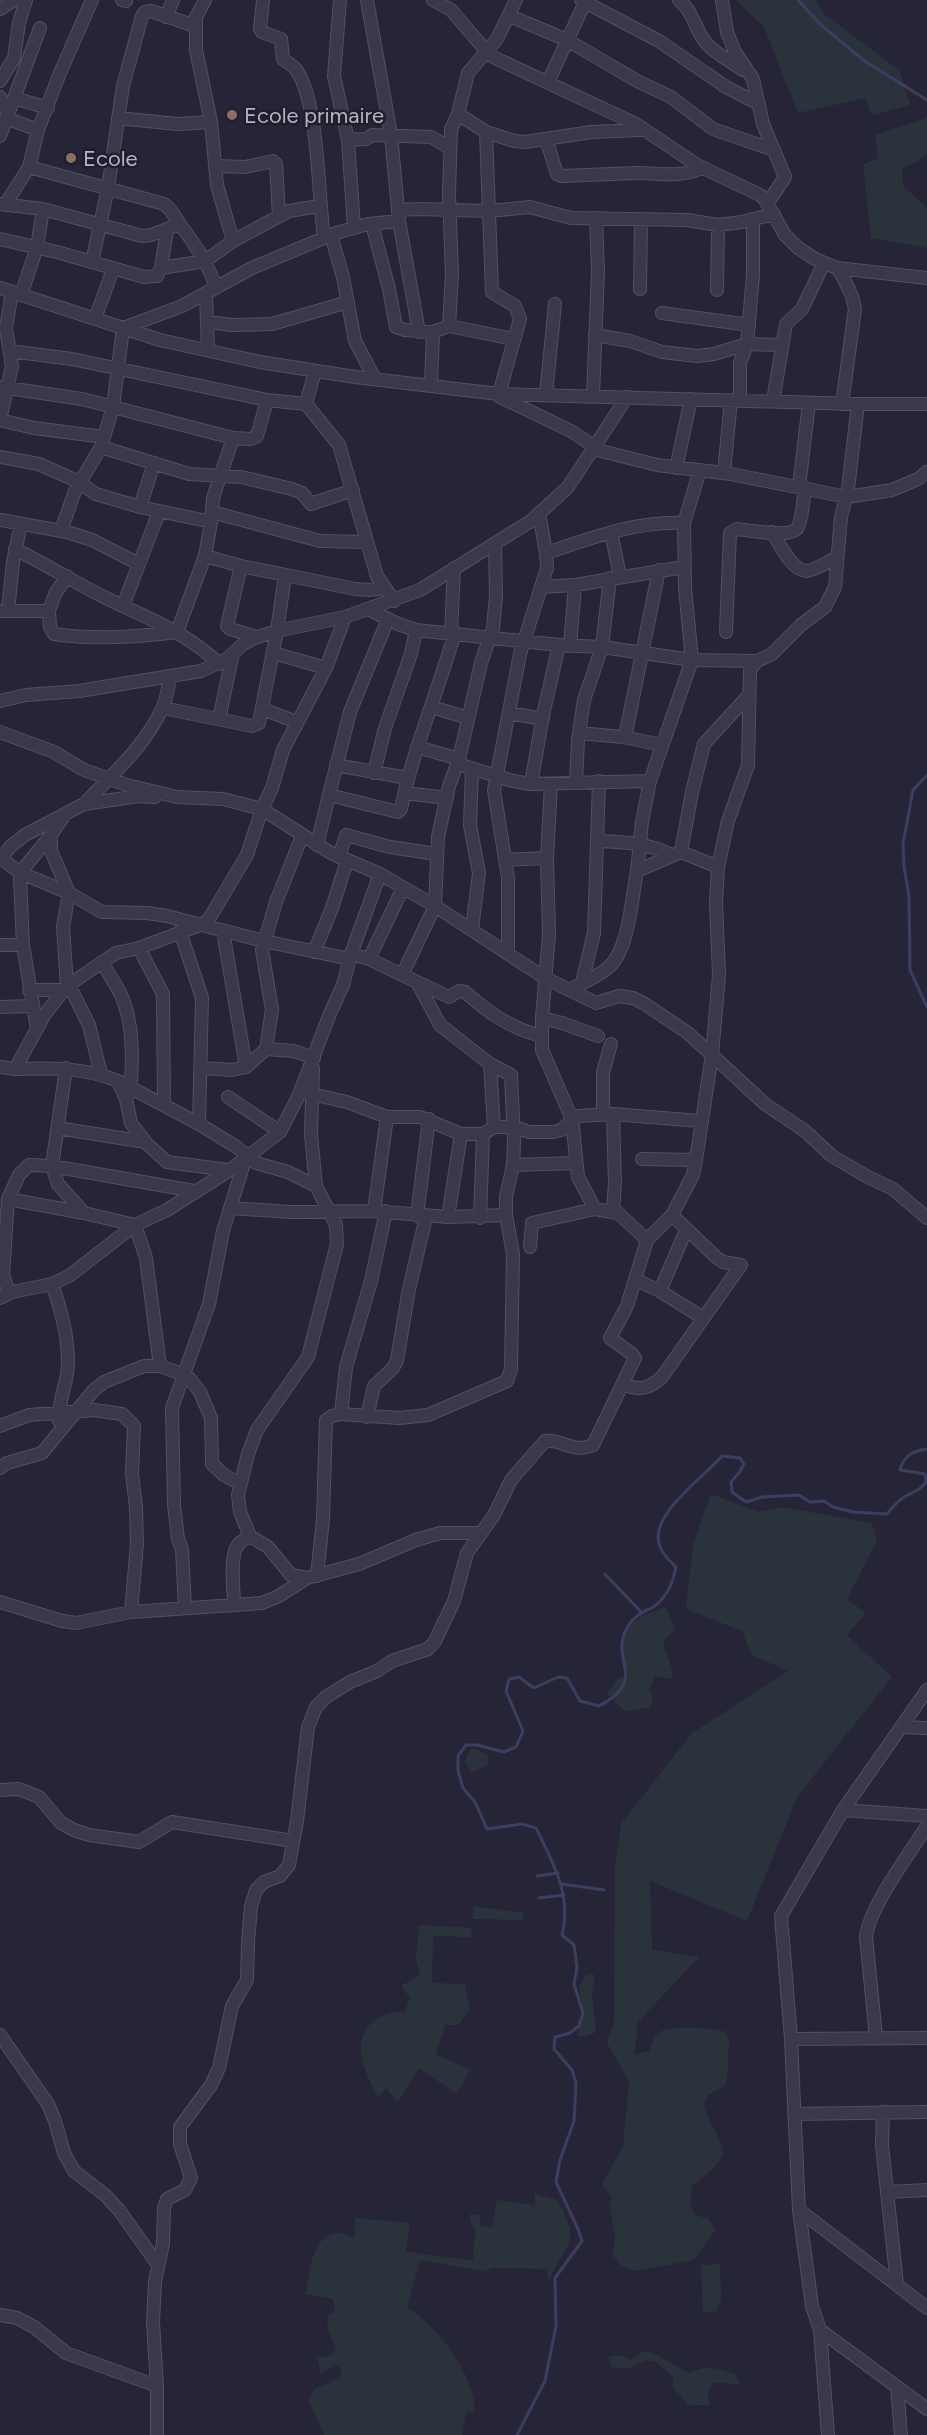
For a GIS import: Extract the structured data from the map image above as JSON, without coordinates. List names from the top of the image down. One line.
{"places":["Ecole primaire","Ecole"]}
